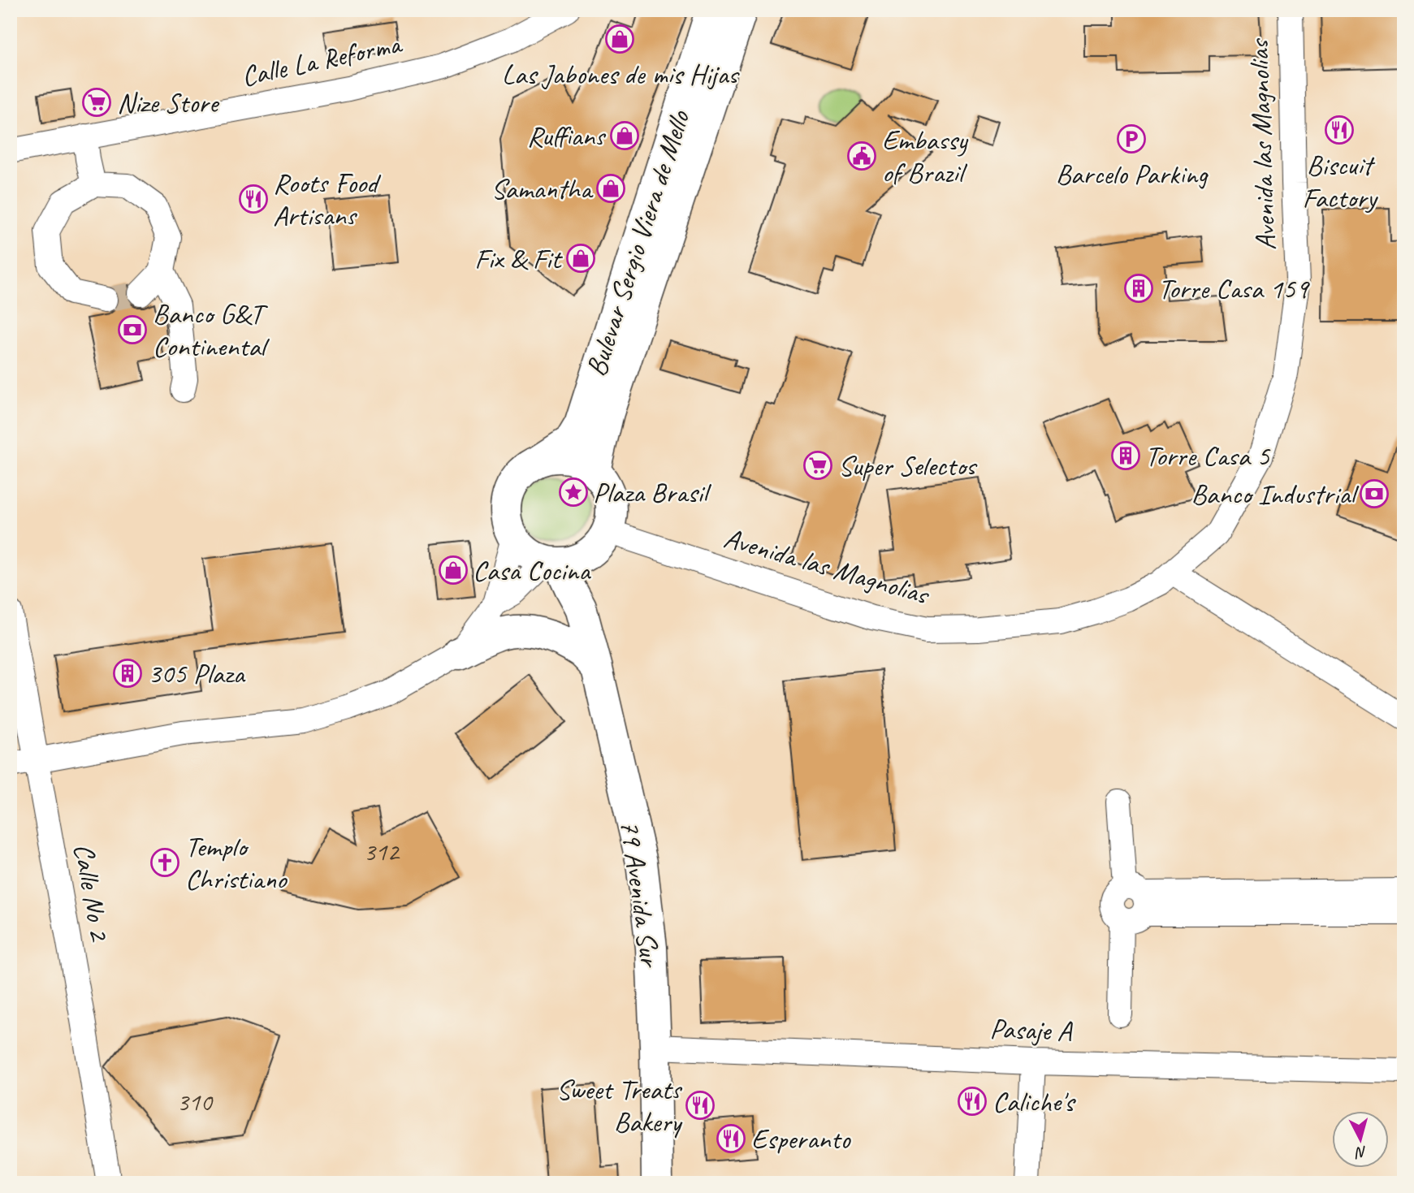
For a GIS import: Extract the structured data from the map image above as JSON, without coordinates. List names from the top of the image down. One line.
{"streets":{"main road":["Bulevar Sergio Viera de Mello","79 Avenida Sur"],"street":["Calle La Reforma","Avenida las Magnolias","Calle No 2","Pasaje A"]},"crossings":[["Avenida las Magnolias","Bulevar Sergio Viera de Mello"],["Avenida las Magnolias","79 Avenida Sur"],["Bulevar Sergio Viera de Mello","79 Avenida Sur"],["79 Avenida Sur","Pasaje A"]],"places":{"shop":["Las Jabones de mis Hijas","Ruffians","Samantha","Fix & Fit","Casa Cocina"],"supermarket":["Nize Store","Super Selectos"],"restaurant":["Biscuit Factory","Roots Food Artisans","Caliche's","Sweet Treats Bakery","Esperanto"],"parking":["Barcelo Parking"],"public building":["Embassy of Brazil"],"building":["Torre Casa 159","Torre Casa 5","305 Plaza"],"bank":["Banco G&T Continental","Banco Industrial"],"place":["Plaza Brasil"],"church":["Templo Christiano"]},"house_numbers":["312","310"],"north":"bottom"}
